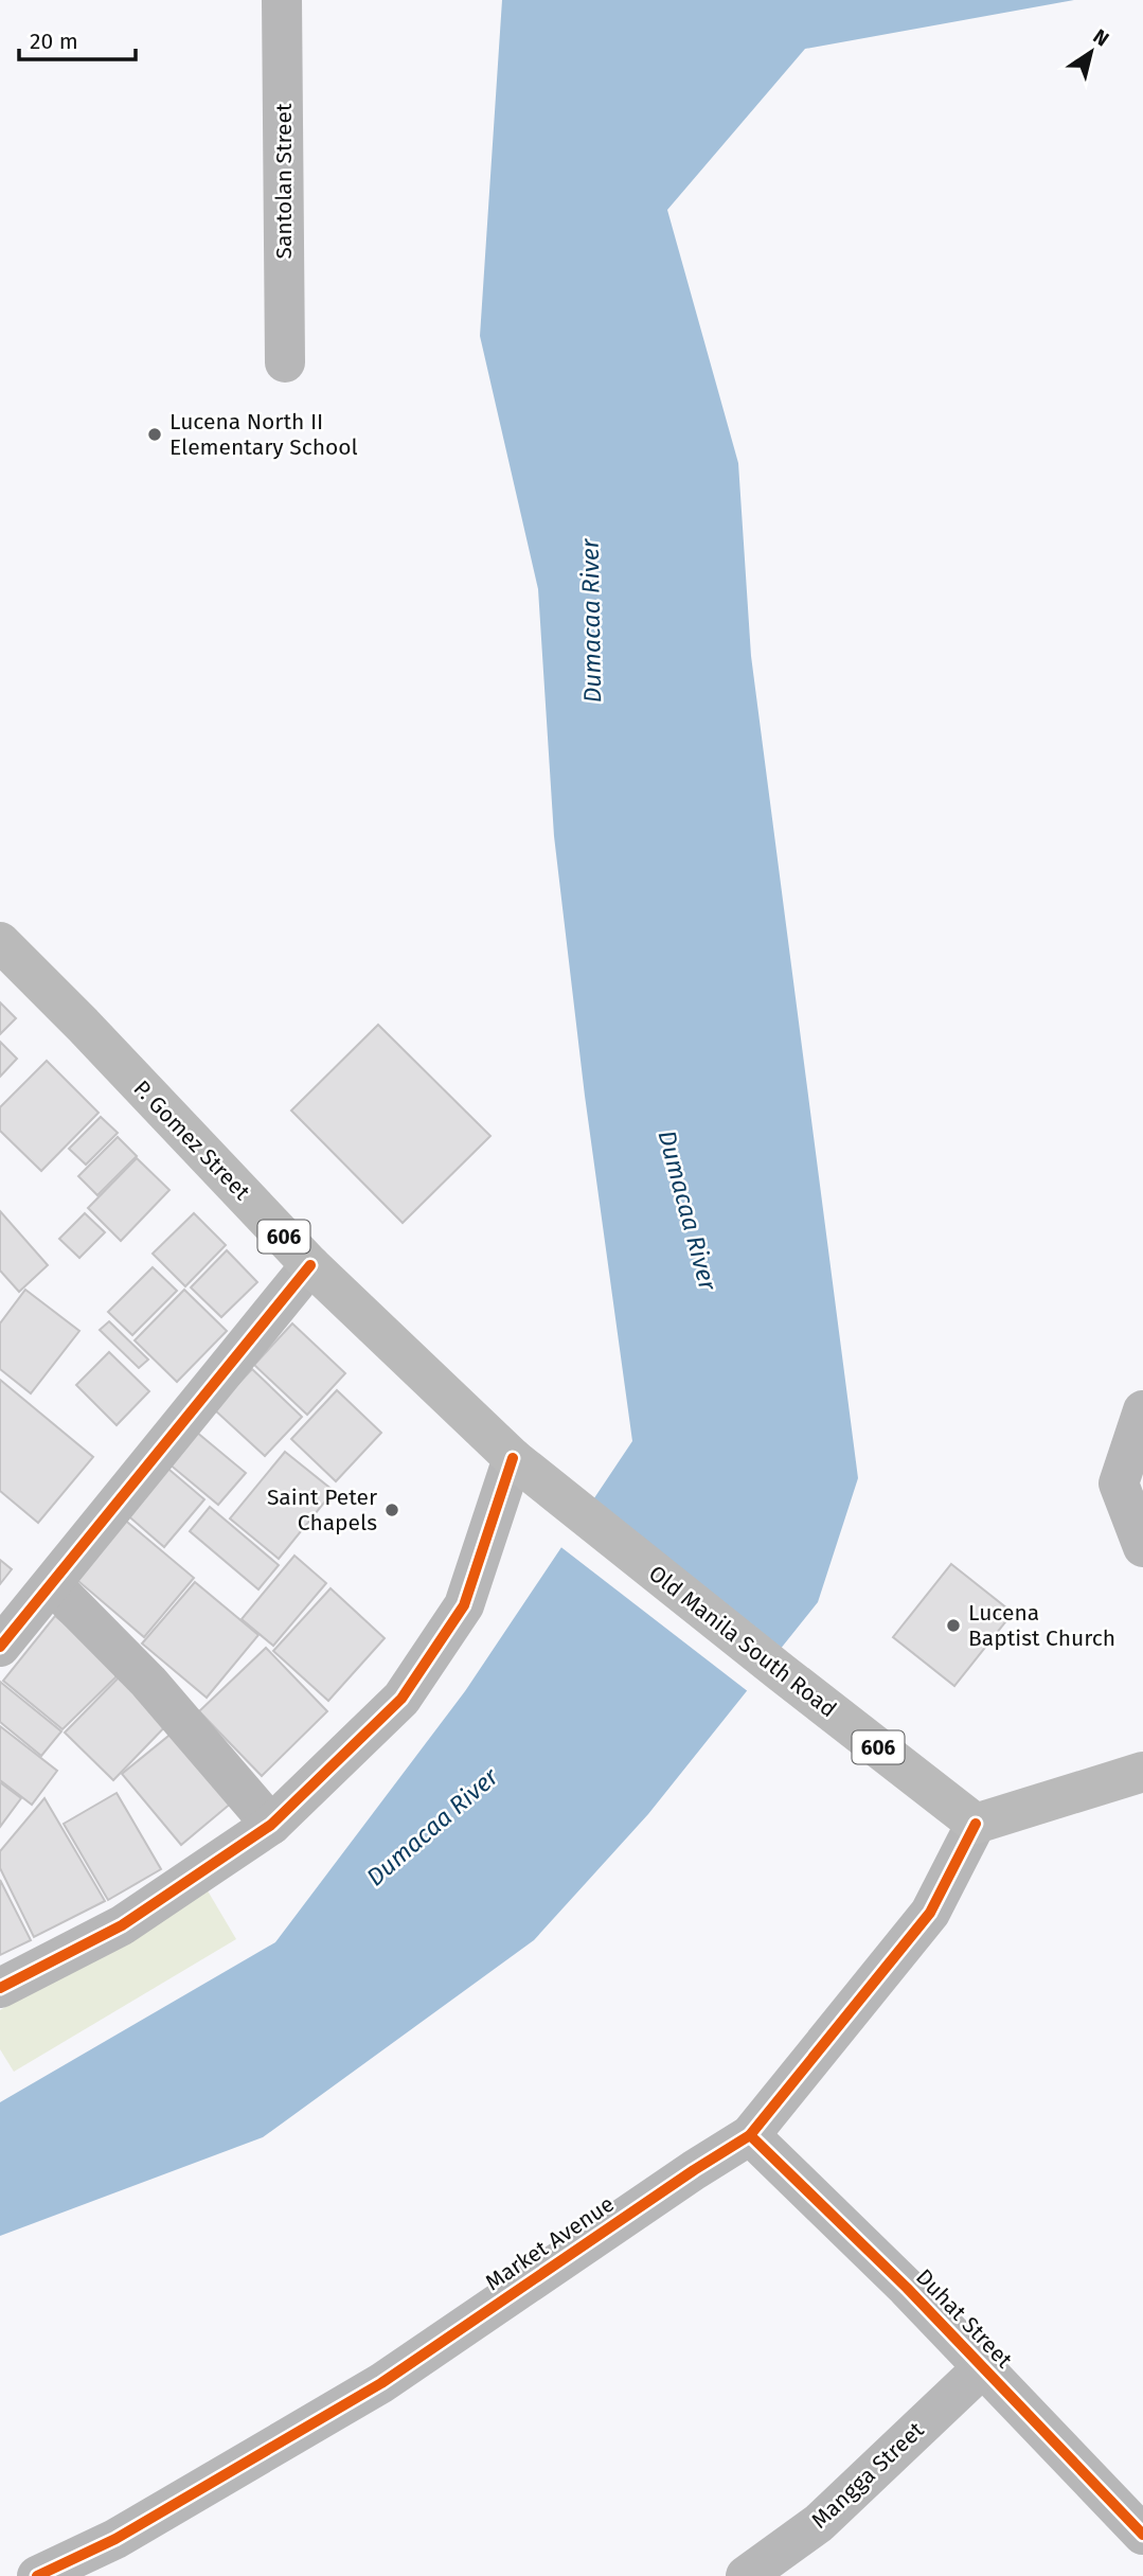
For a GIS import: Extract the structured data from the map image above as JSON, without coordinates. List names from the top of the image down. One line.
{"streets":{"main road":["P. Gomez Street","606","Old Manila South Road"],"street":["Santolan Street","Market Avenue","Duhat Street","Mangga Street"]},"crossings":[["P. Gomez Street","Old Manila South Road"],["Old Manila South Road","Market Avenue"],["Market Avenue","Duhat Street"],["Duhat Street","Mangga Street"]],"water":["Dumacaa River"],"places":["Lucena North II Elementary School","Saint Peter Chapels","Lucena Baptist Church"],"scale_bar":"20 m","north":"top right"}
